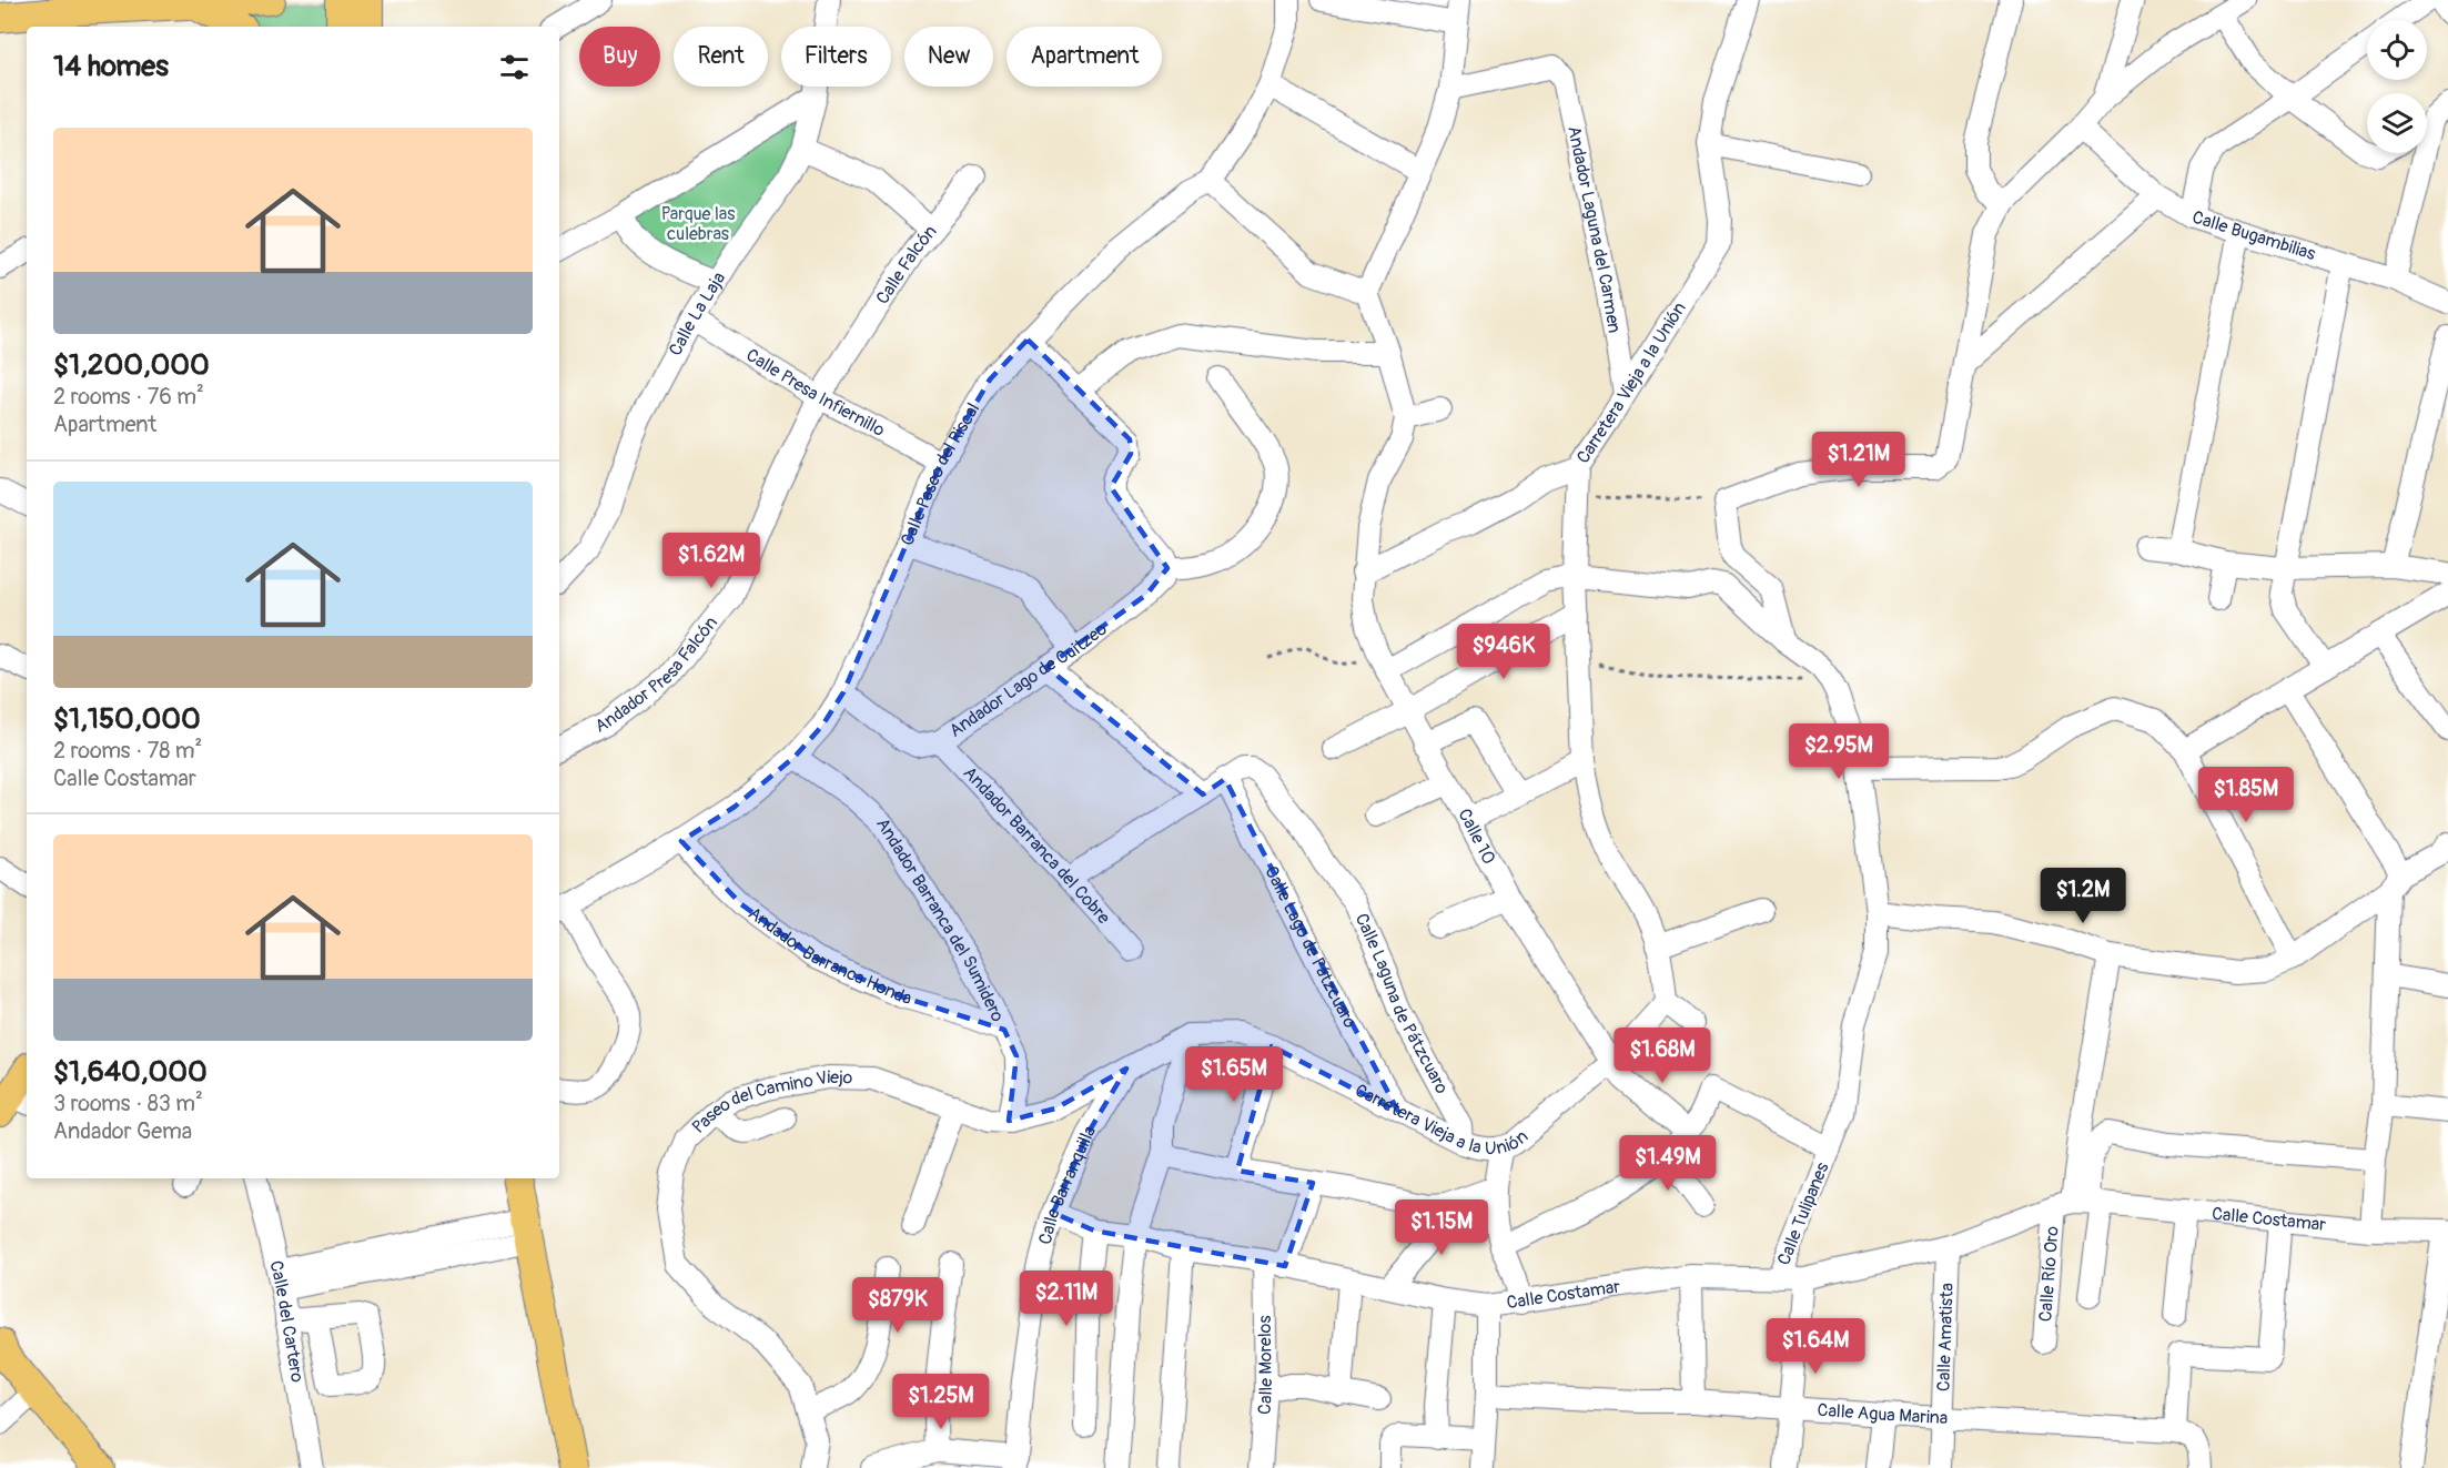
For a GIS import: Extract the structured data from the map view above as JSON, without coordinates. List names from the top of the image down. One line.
{"streets":{"street":["Andador Laguna del Carmen","Calle Bugambilias","Calle Falcón","Calle La Laja","Carretera Vieja a la Unión","Calle Presa Infiernillo","Calle Paseo del Riscal","Andador Presa Falcón","Andador Lago de Cuitzeo","Calle 10","Andador Barranca del Cobre","Andador Barranca del Sumidero","Calle Lago de Pátzcuaro","Andador Barranca Honda","Calle Laguna de Pátzcuaro","Paseo del Camino Viejo","Calle Barranquilla","Calle Tulipanes","Calle Costamar","Calle Río Oro","Calle del Cartero","Calle Amatista","Calle Morelos","Calle Agua Marina"]},"crossings":[["Andador Laguna del Carmen","Carretera Vieja a la Unión"],["Calle Falcón","Calle La Laja"],["Calle Falcón","Calle Presa Infiernillo"],["Calle Falcón","Andador Presa Falcón"],["Calle La Laja","Calle Presa Infiernillo"],["Carretera Vieja a la Unión","Calle 10"],["Carretera Vieja a la Unión","Andador Barranca del Sumidero"],["Carretera Vieja a la Unión","Calle Lago de Pátzcuaro"],["Carretera Vieja a la Unión","Calle Laguna de Pátzcuaro"],["Carretera Vieja a la Unión","Paseo del Camino Viejo"],["Carretera Vieja a la Unión","Calle Barranquilla"],["Calle Presa Infiernillo","Calle Paseo del Riscal"],["Calle Presa Infiernillo","Andador Presa Falcón"],["Calle Paseo del Riscal","Andador Lago de Cuitzeo"],["Calle Paseo del Riscal","Andador Barranca del Sumidero"],["Calle Paseo del Riscal","Andador Barranca Honda"],["Andador Lago de Cuitzeo","Andador Barranca del Cobre"],["Andador Barranca del Sumidero","Andador Barranca Honda"],["Andador Barranca del Sumidero","Paseo del Camino Viejo"],["Calle Lago de Pátzcuaro","Calle Laguna de Pátzcuaro"],["Calle Barranquilla","Calle Costamar"],["Calle Tulipanes","Calle Costamar"],["Calle Costamar","Calle Río Oro"],["Calle Costamar","Calle Amatista"],["Calle Costamar","Calle Morelos"],["Calle Amatista","Calle Agua Marina"]],"parks":["Parque las culebras"],"page":{"chip":["Buy","Rent","Filters","New","Apartment"],"heading":"14 homes","list":[{"name":"$1,200,000","note":"2 rooms · 76 m² · Apartment"},{"name":"$1,150,000","note":"2 rooms · 78 m² · Calle Costamar"},{"name":"$1,640,000","note":"3 rooms · 83 m² · Andador Gema"}],"price":["$1.21M","$1.62M","$946K","$2.95M","$1.85M","$1.2M","$1.68M","$1.65M","$1.49M","$1.15M","$2.11M","$879K","$1.64M","$1.25M"]}}
